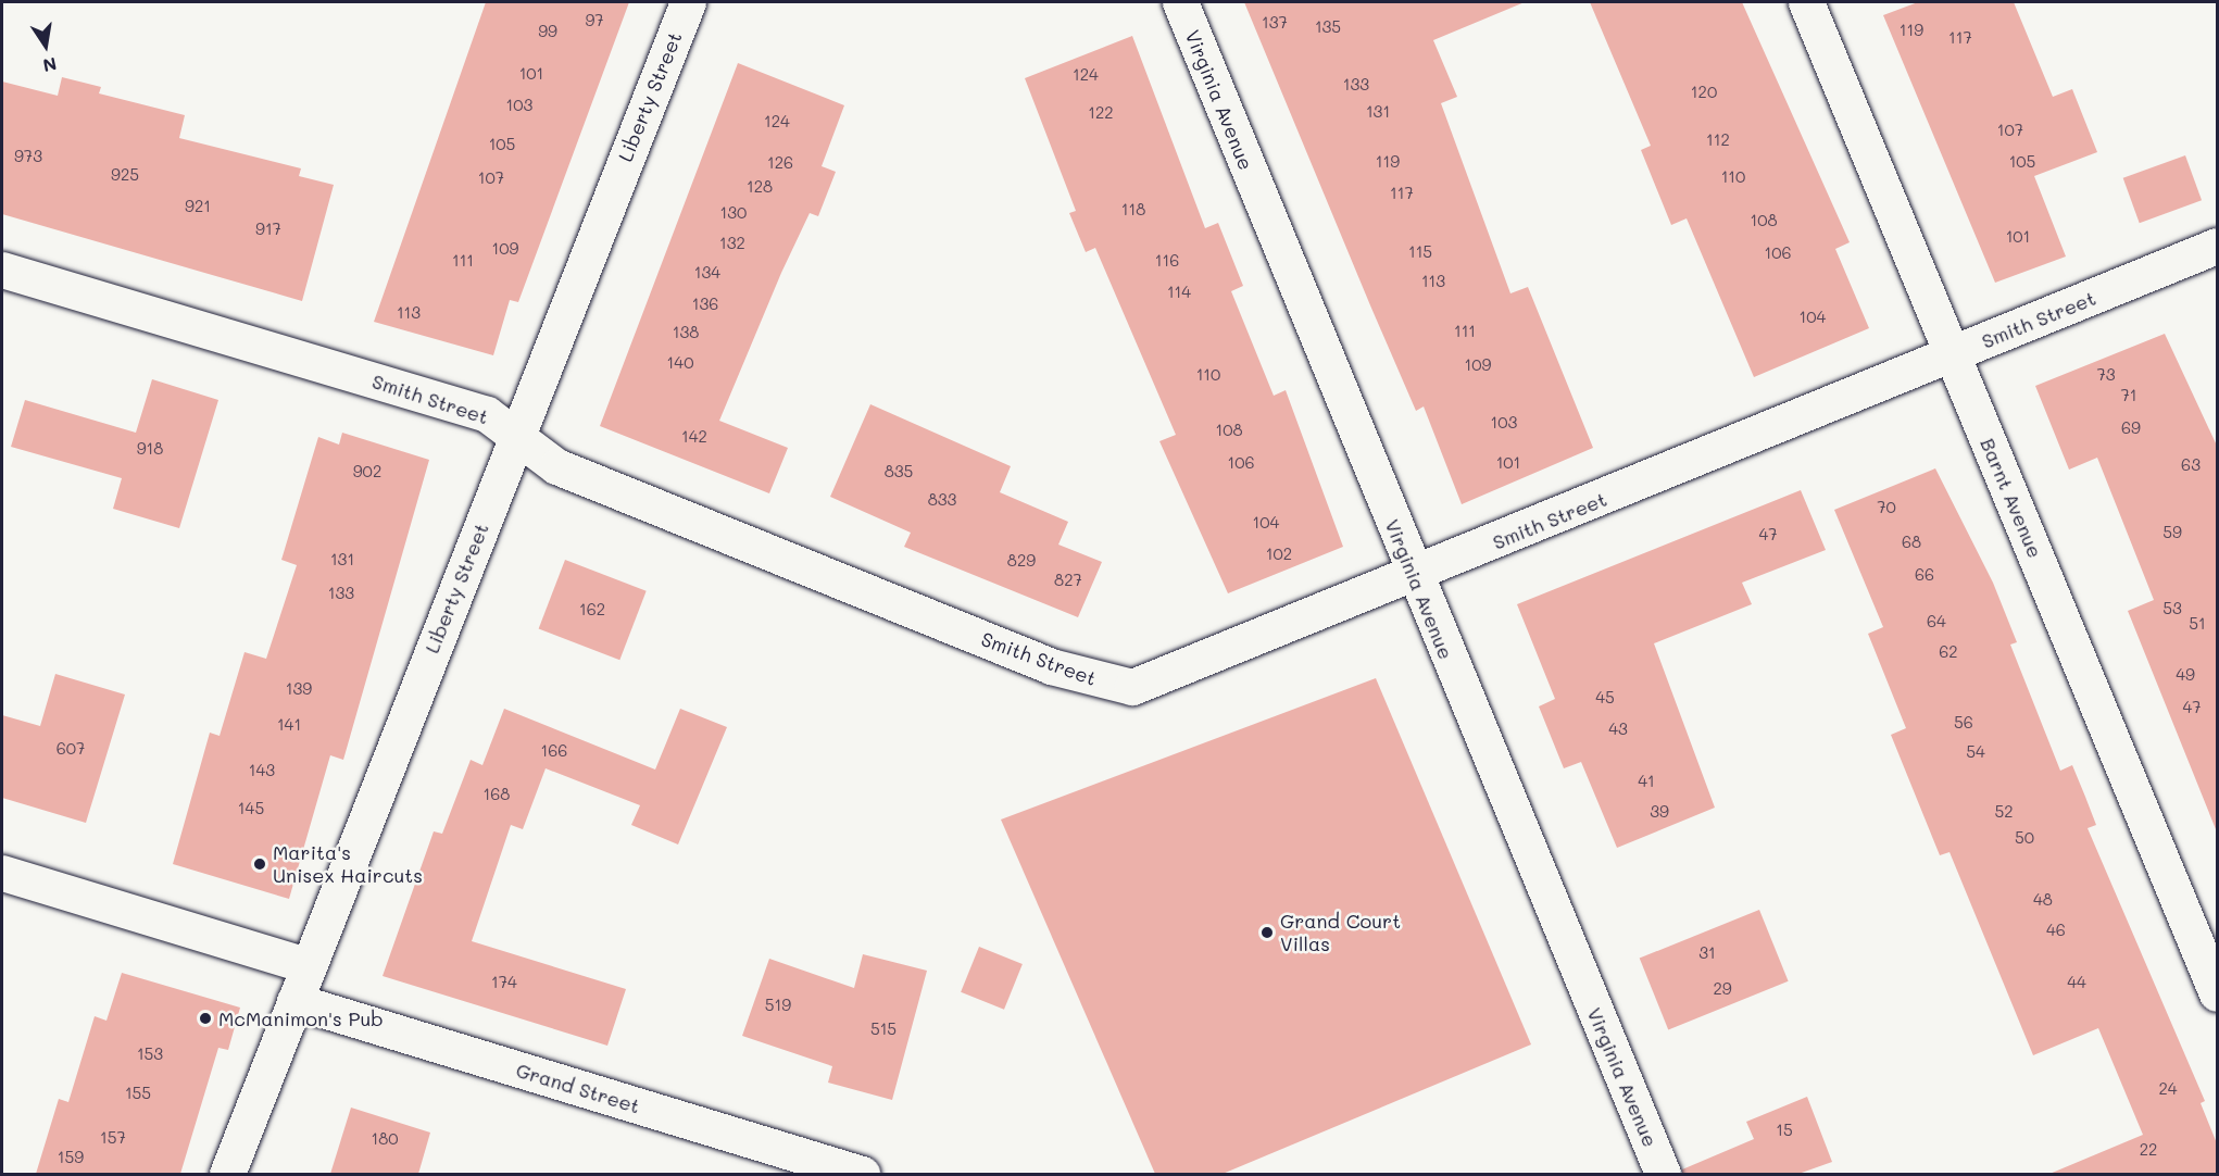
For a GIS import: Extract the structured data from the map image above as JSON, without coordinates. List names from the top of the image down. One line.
{"streets":{"street":["Liberty Street","Virginia Avenue","Smith Street","Barnt Avenue","Grand Street"]},"crossings":[["Liberty Street","Smith Street"],["Liberty Street","Grand Street"],["Virginia Avenue","Smith Street"],["Smith Street","Barnt Avenue"]],"places":["Marita's Unisex Haircuts","Grand Court Villas","McManimon's Pub"],"house_numbers":["97","137","135","119","99","117","101","124","133","120","103","131","122","124","107","112","105","973","119","105","126","925","110","107","128","117","921","118","130","108","917","101","132","109","115","106","111","116","134","113","114","136","113","104","111","138","140","109","110","73","71","103","69","108","142","918","106","101","63","902","835","833","70","104","59","47","68","102","131","829","66","827","133","53","162","64","51","62","49","139","45","47","56","141","43","607","166","54","143","41","168","145","39","52","50","48","46","31","174","44","29","519","515","153","24","155","15","157","180","22","159"],"north":"bottom"}
